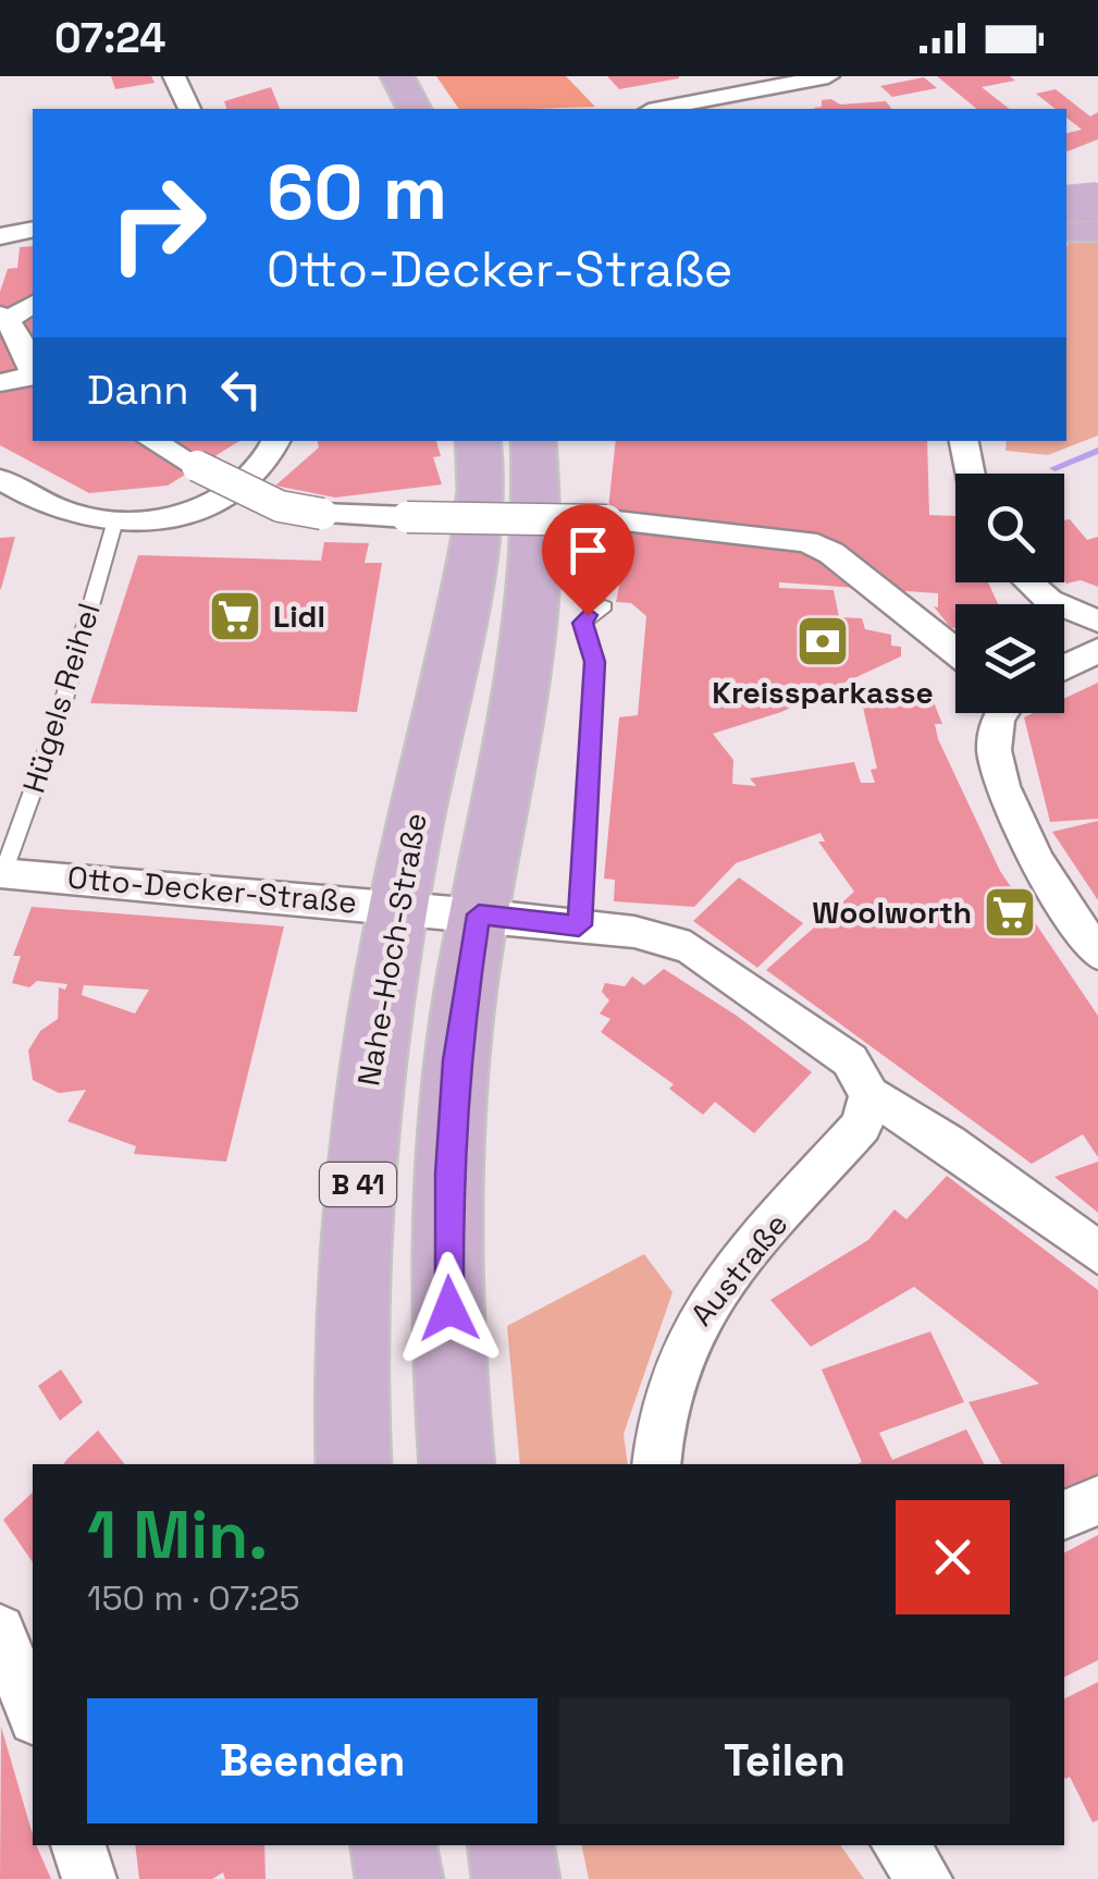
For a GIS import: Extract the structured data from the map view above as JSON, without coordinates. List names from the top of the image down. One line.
{"streets":{"main road":["Nahe-Hoch-Straße","B 41"],"street":["Otto-Decker-Straße","Austraße"],"lane":["Hügels Reihel"]},"crossings":[["Hügels Reihel","Otto-Decker-Straße"],["Otto-Decker-Straße","Nahe-Hoch-Straße"],["Otto-Decker-Straße","Austraße"]],"places":{"supermarket":["Lidl","Woolworth"],"bank":["Kreissparkasse"]},"page":{"status":"07:24","turn":["60 m","Otto-Decker-Straße"],"then":"Dann","heading":["1 Min.","150 m · 07:25"],"buttons":["Beenden","Teilen"]}}
